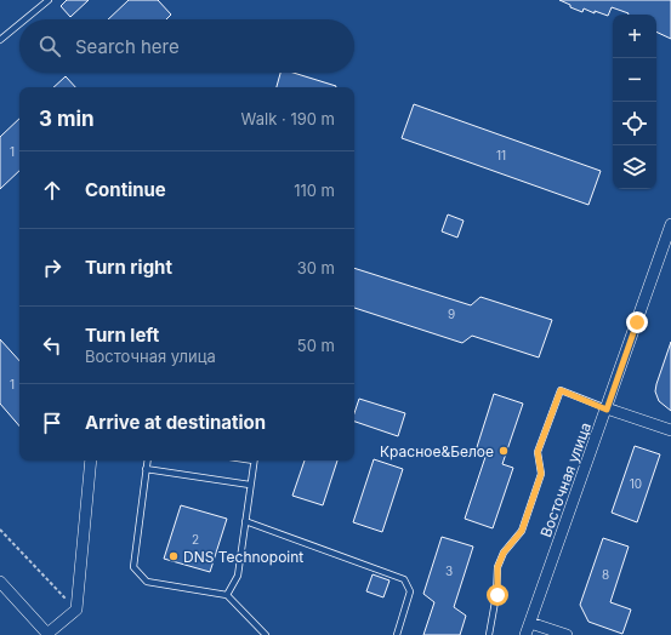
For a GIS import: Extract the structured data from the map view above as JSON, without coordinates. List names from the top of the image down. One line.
{"streets":{"street":["Восточная улица"]},"places":["Красное&Белое","DNS Technopoint"],"house_numbers":["1","11","9","1","10","2","3","8"],"page":{"map_buttons":["+","−"],"search":"Search here","heading":["3 min","Walk · 190 m"],"list":[["Continue","110 m"],["Turn right","30 m"],["Turn left","Восточная улица","50 m"],"Arrive at destination"]}}
